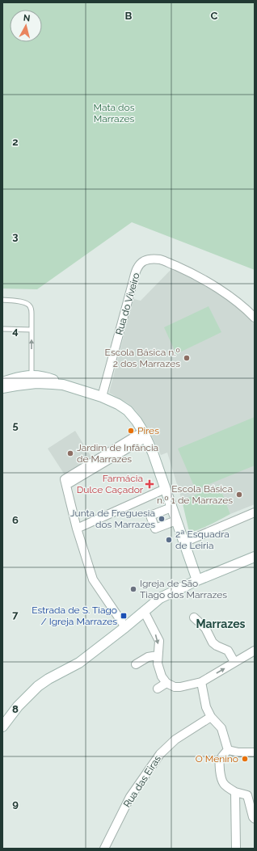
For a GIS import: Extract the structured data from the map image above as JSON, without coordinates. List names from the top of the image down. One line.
{"streets":{"street":["Rua do Viveiro","Rua das Eiras"]},"districts":["Marrazes"],"parks":["Mata dos Marrazes"],"places":{"other":["Escola Básica n.º 2 dos Marrazes","Pires","Jardim de Infância de Marrazes","Escola Básica n.º 1 de Marrazes","Junta de Freguesia dos Marrazes","2ª Esquadra de Leiria","Igreja de São Tiago dos Marrazes","O Menino"],"health":["Farmácia Dulce Caçador"],"transit":["Estrada de S. Tiago / Igreja Marrazes"]},"north":"top","grid":{"columns":["B","C"],"rows":["2","3","4","5","6","7","8","9"]}}
